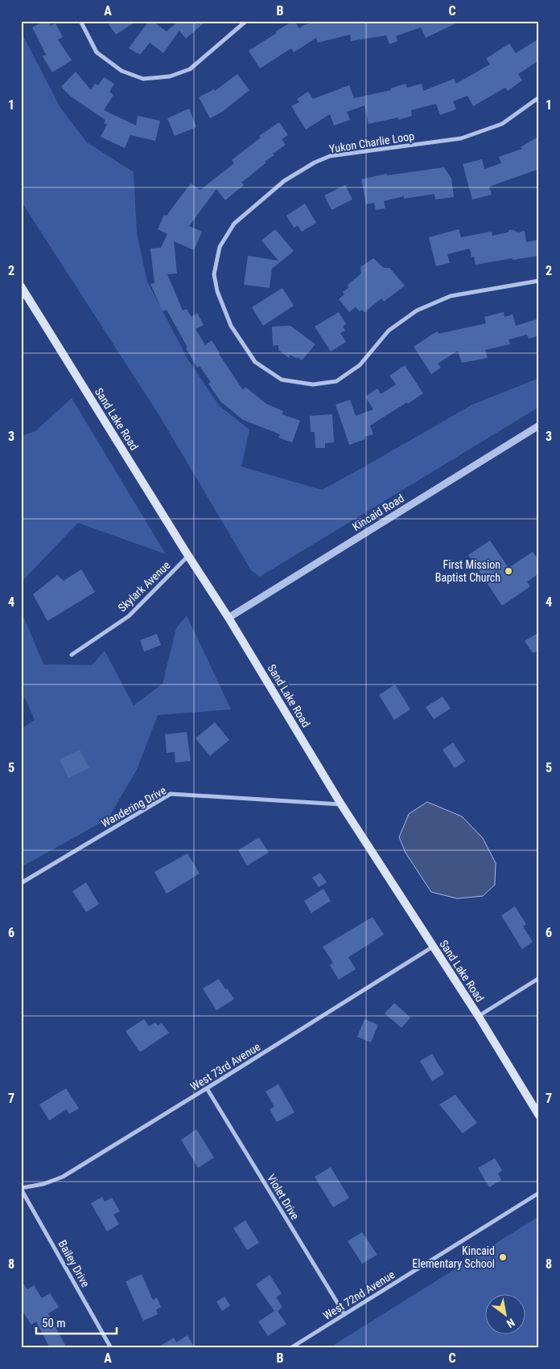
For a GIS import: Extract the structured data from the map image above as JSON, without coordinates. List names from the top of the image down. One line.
{"streets":{"main road":["Sand Lake Road"],"street":["Yukon Charlie Loop","Kincaid Road","Skylark Avenue","Wandering Drive","West 73rd Avenue","Violet Drive","Bailey Drive","West 72nd Avenue"]},"crossings":[["Sand Lake Road","Kincaid Road"],["Sand Lake Road","Skylark Avenue"],["Sand Lake Road","Wandering Drive"],["Sand Lake Road","West 73rd Avenue"],["West 73rd Avenue","Violet Drive"],["West 73rd Avenue","Bailey Drive"],["Violet Drive","West 72nd Avenue"]],"places":["First Mission Baptist Church","Kincaid Elementary School"],"scale_bar":"50 m","north":"bottom right","grid":{"columns":["A","B","C"],"rows":["1","2","3","4","5","6","7","8"]}}
